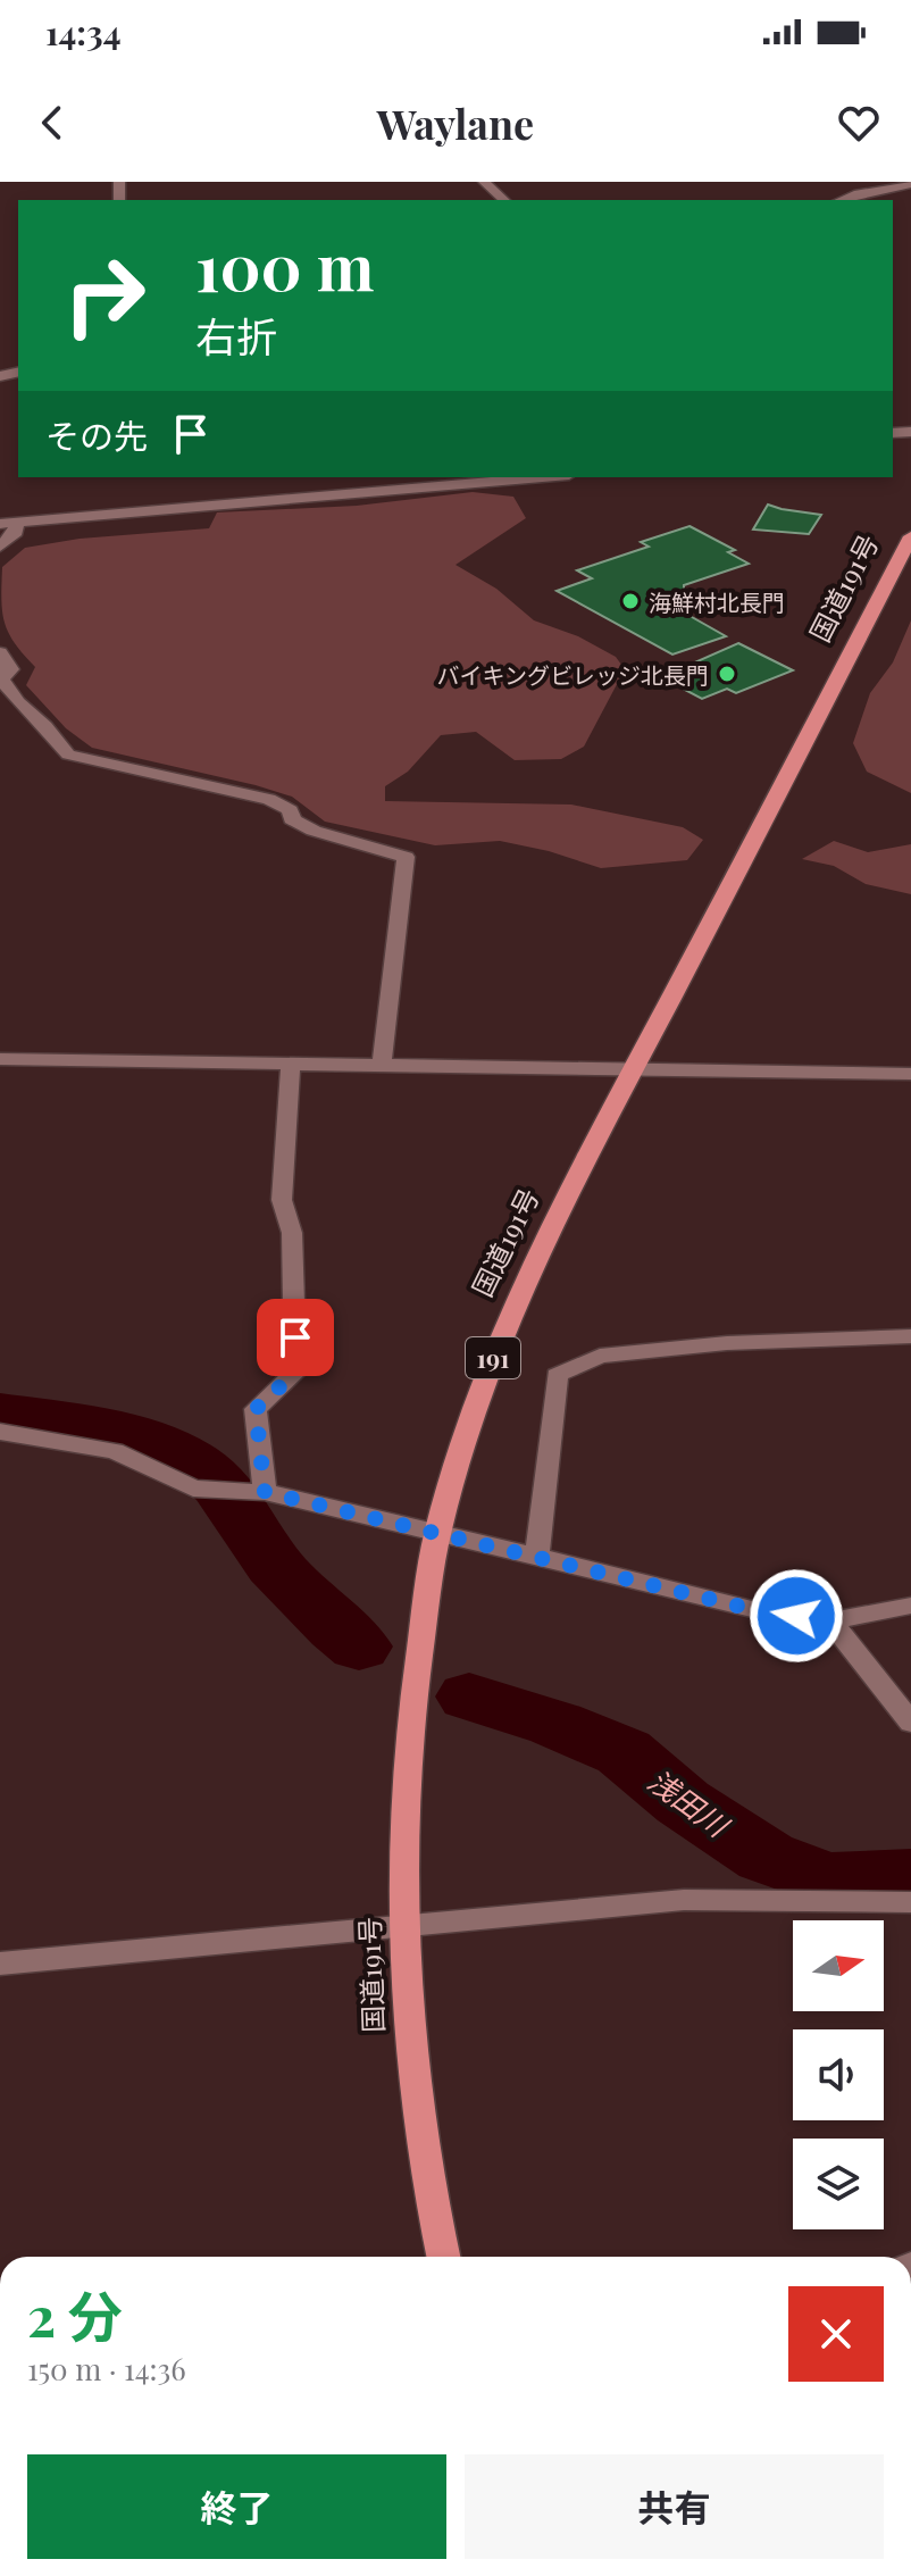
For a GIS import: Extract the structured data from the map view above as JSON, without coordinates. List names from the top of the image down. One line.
{"streets":{"highway":["国道191号","191"]},"water":["浅田川"],"places":["海鮮村北長門","バイキングビレッジ北長門"],"north":"right","page":{"status":"14:34","header":"Waylane","turn":["100 m","右折"],"then":"その先","heading":["2 分","150 m · 14:36"],"buttons":["終了","共有"]}}
